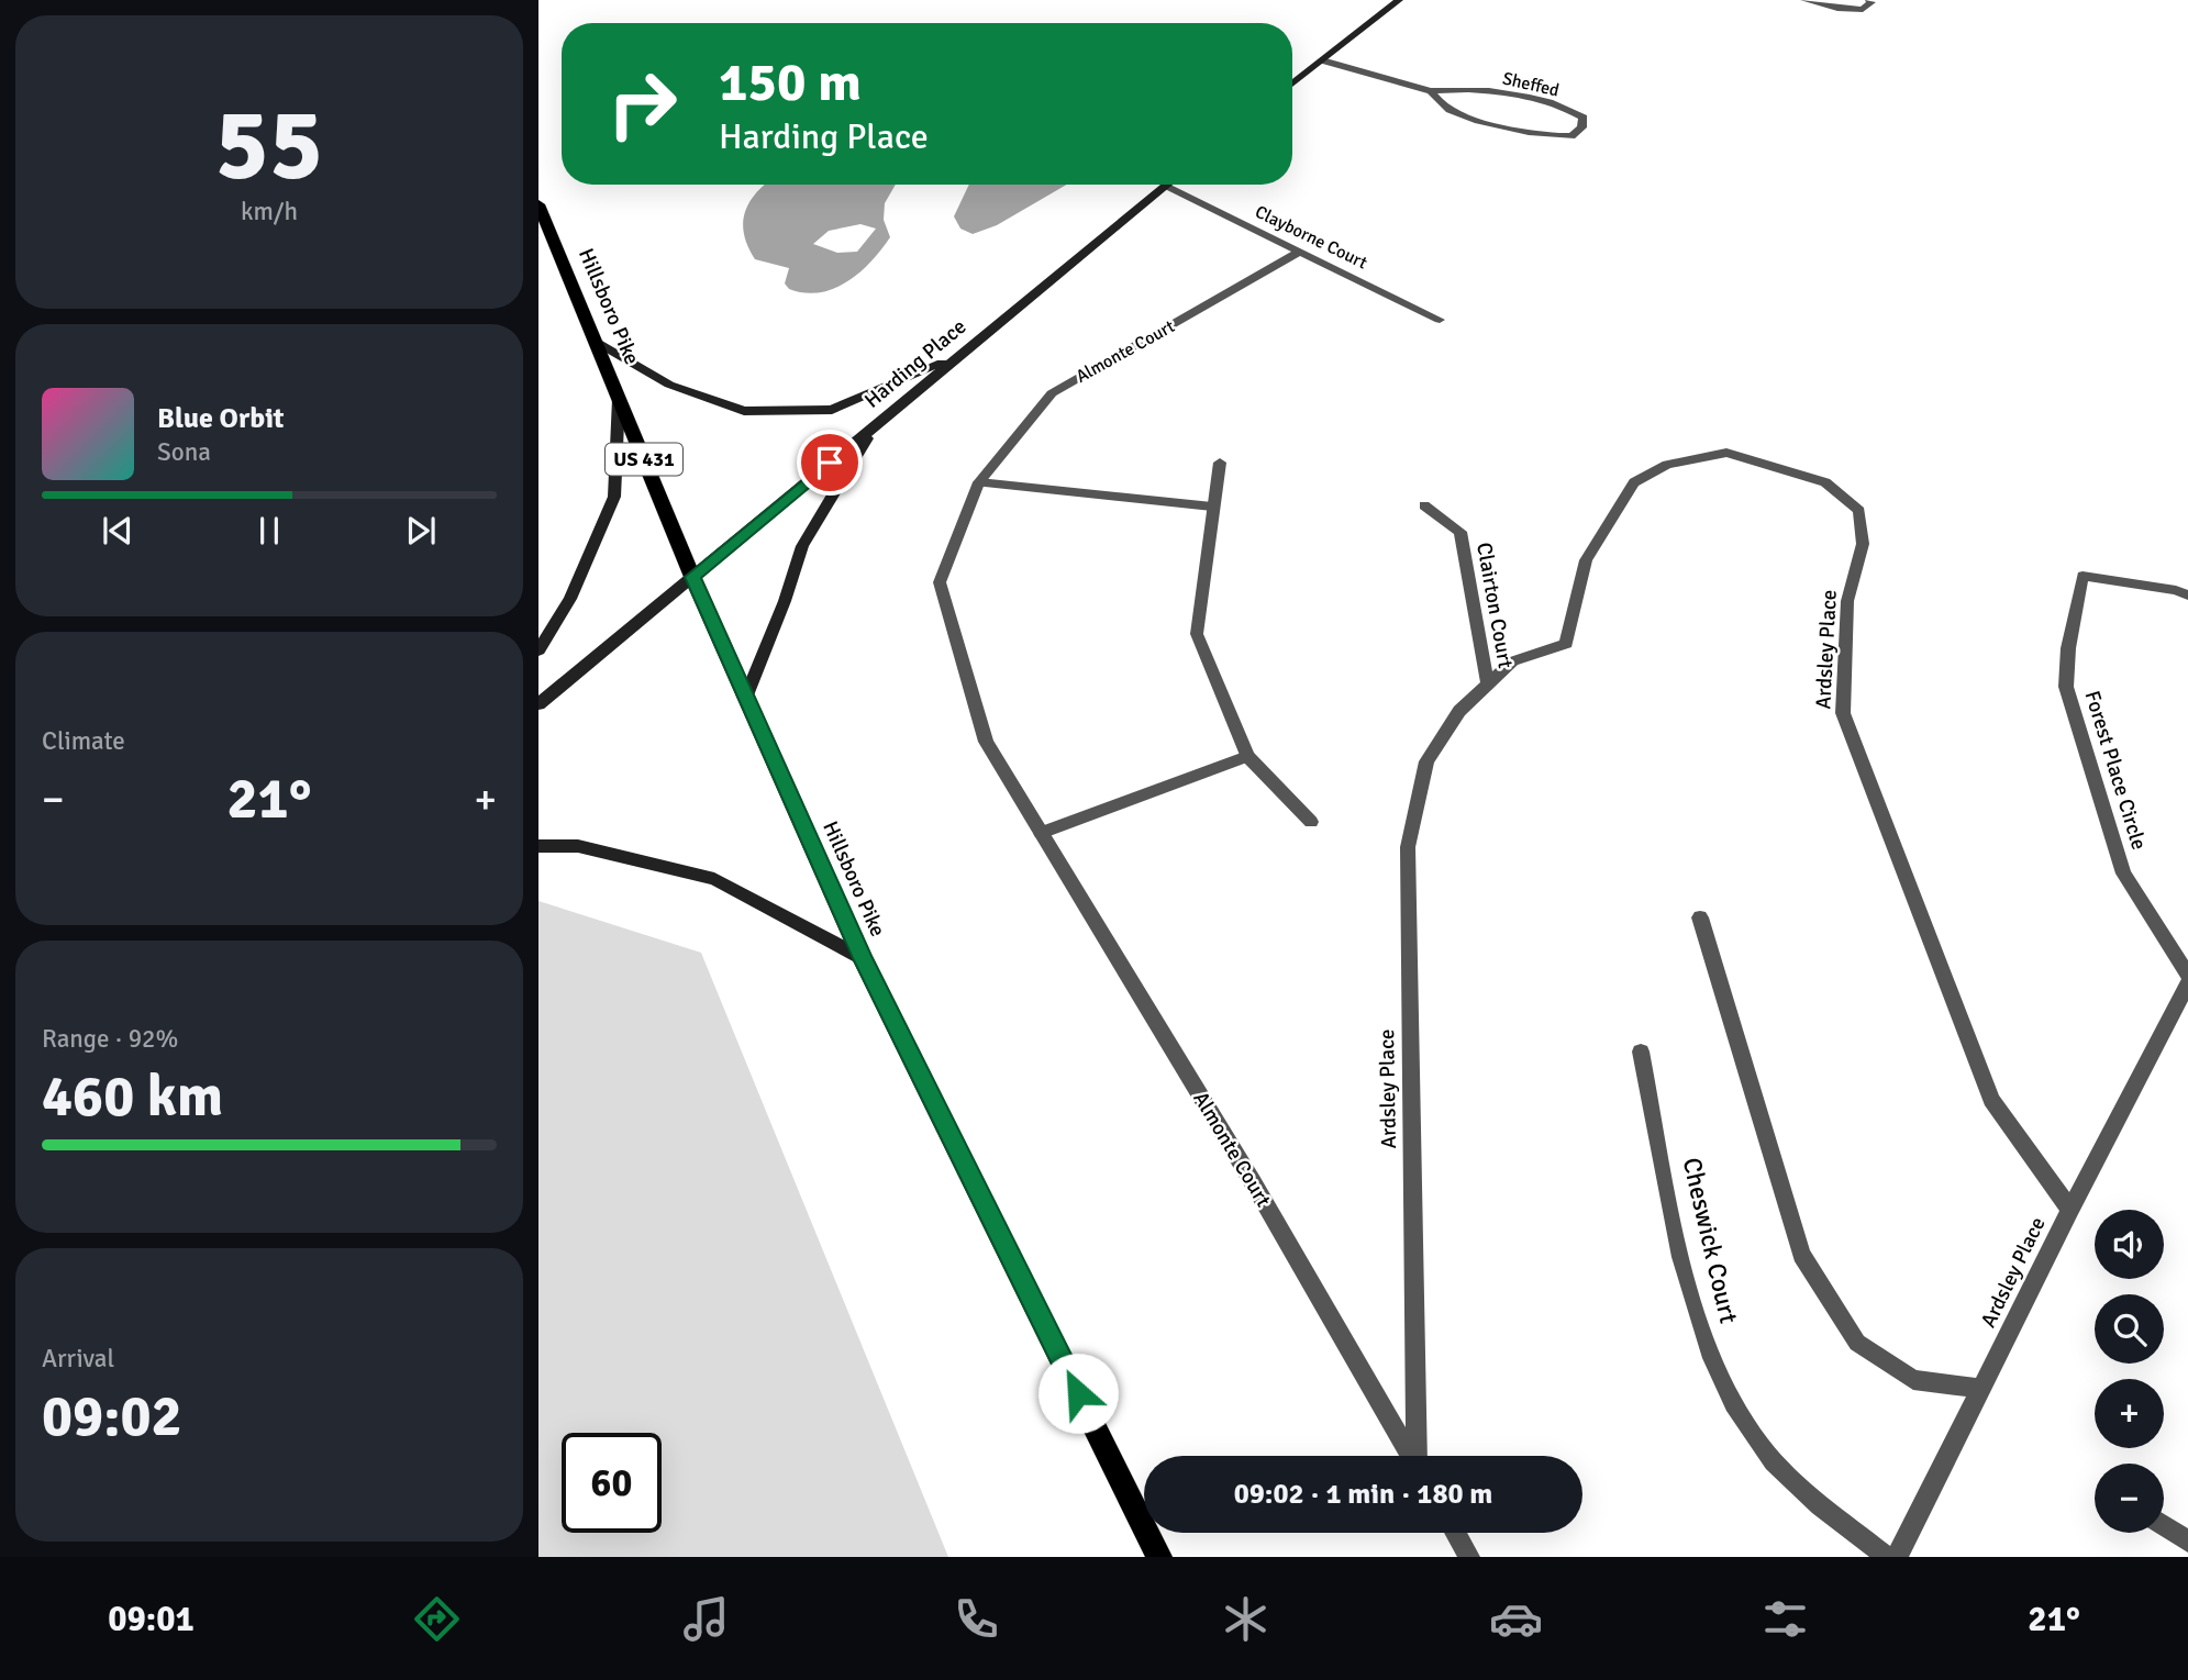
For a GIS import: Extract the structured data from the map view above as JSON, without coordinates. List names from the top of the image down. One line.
{"streets":{"main road":["Hillsboro Pike","Harding Place","US 431"],"street":["Sheffed","Clayborne Court","Almonte Court","Clairton Court","Ardsley Place","Forest Place Circle","Cheswick Court"]},"crossings":[["Clayborne Court","Almonte Court"],["Clayborne Court","Harding Place"],["Hillsboro Pike","Harding Place"],["Clairton Court","Ardsley Place"]],"page":{"tile":[["55","km/h"],"Climate",["Range · 92%","460 km"],["Arrival","09:02"]],"turn":["150 m","Harding Place"],"song":["Blue Orbit","Sona"],"heat":["−","21°","+"],"map_buttons":["+","−"],"limit":"60","trip":"09:02 · 1 min · 180 m","tabs":["09:01","21°"]}}
